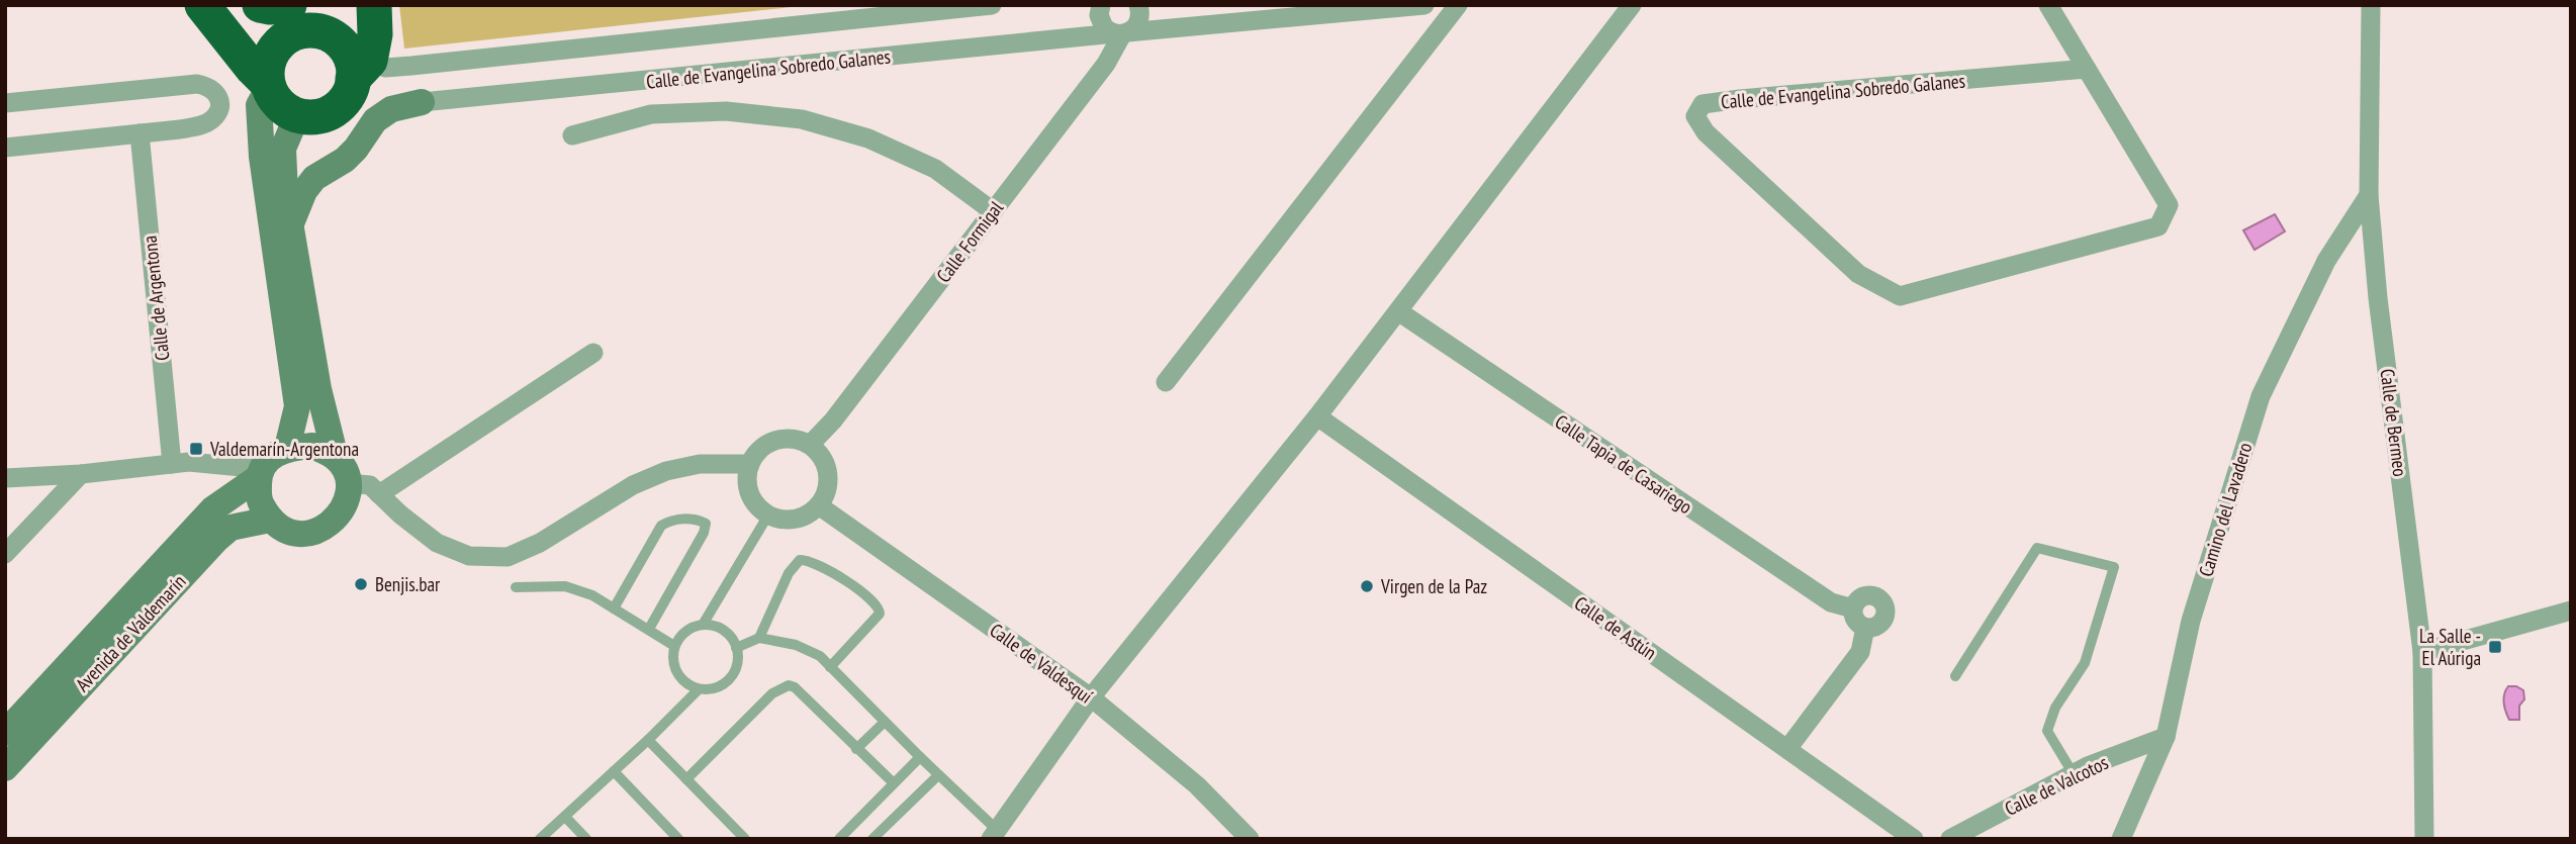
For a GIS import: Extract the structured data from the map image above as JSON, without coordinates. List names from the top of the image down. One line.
{"streets":{"street":["Calle de Evangelina Sobredo Galanes","Calle Formigal","Calle de Argentona","Calle de Bermeo","Calle Tapia de Casariego","Camino del Lavadero","Calle de Astún","Avenida de Valdemarín","Calle de Valdesquí","Calle de Valcotos"]},"crossings":[["Calle de Evangelina Sobredo Galanes","Calle Formigal"],["Calle Formigal","Calle de Valdesquí"],["Calle de Bermeo","Camino del Lavadero"],["Camino del Lavadero","Calle de Valcotos"]],"places":{"transit":["Valdemarín-Argentona","La Salle - El Aúriga"],"other":["Benjis.bar","Virgen de la Paz"]}}
